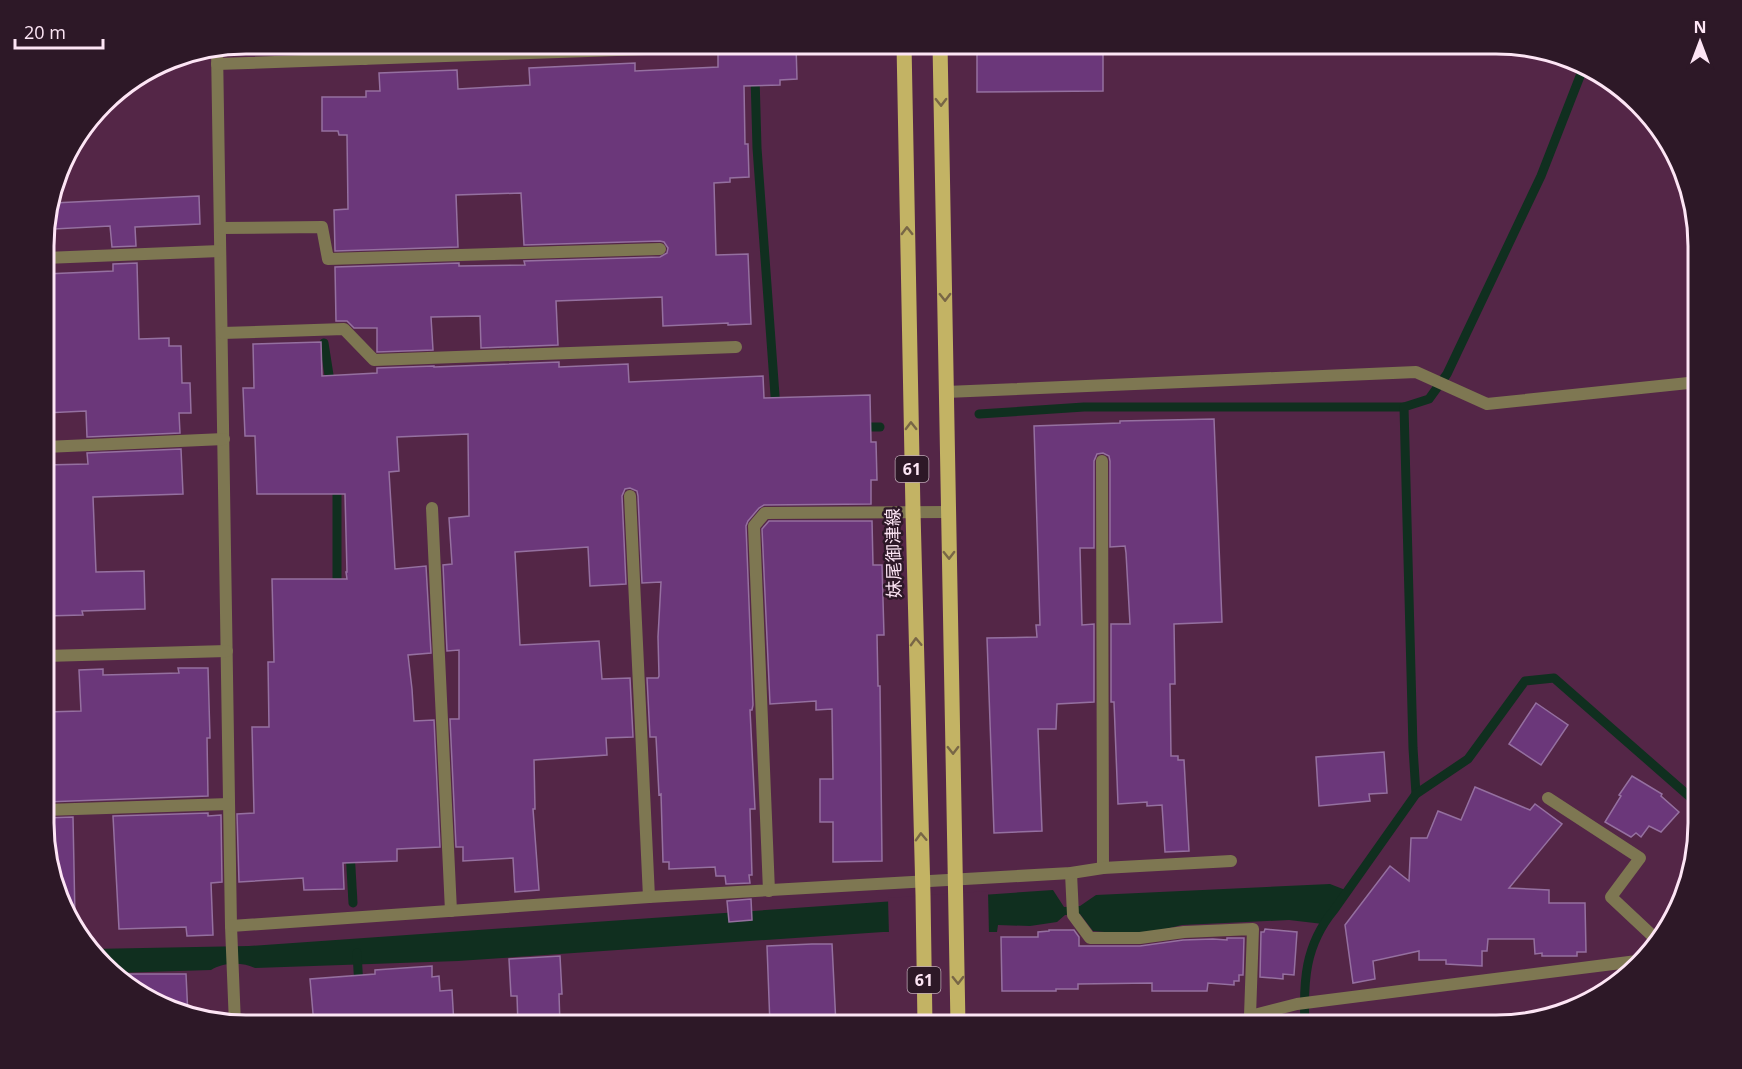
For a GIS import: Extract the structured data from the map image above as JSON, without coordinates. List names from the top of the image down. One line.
{"streets":{"main road":["61","妹尾御津線"]},"scale_bar":"20 m","north":"top"}
